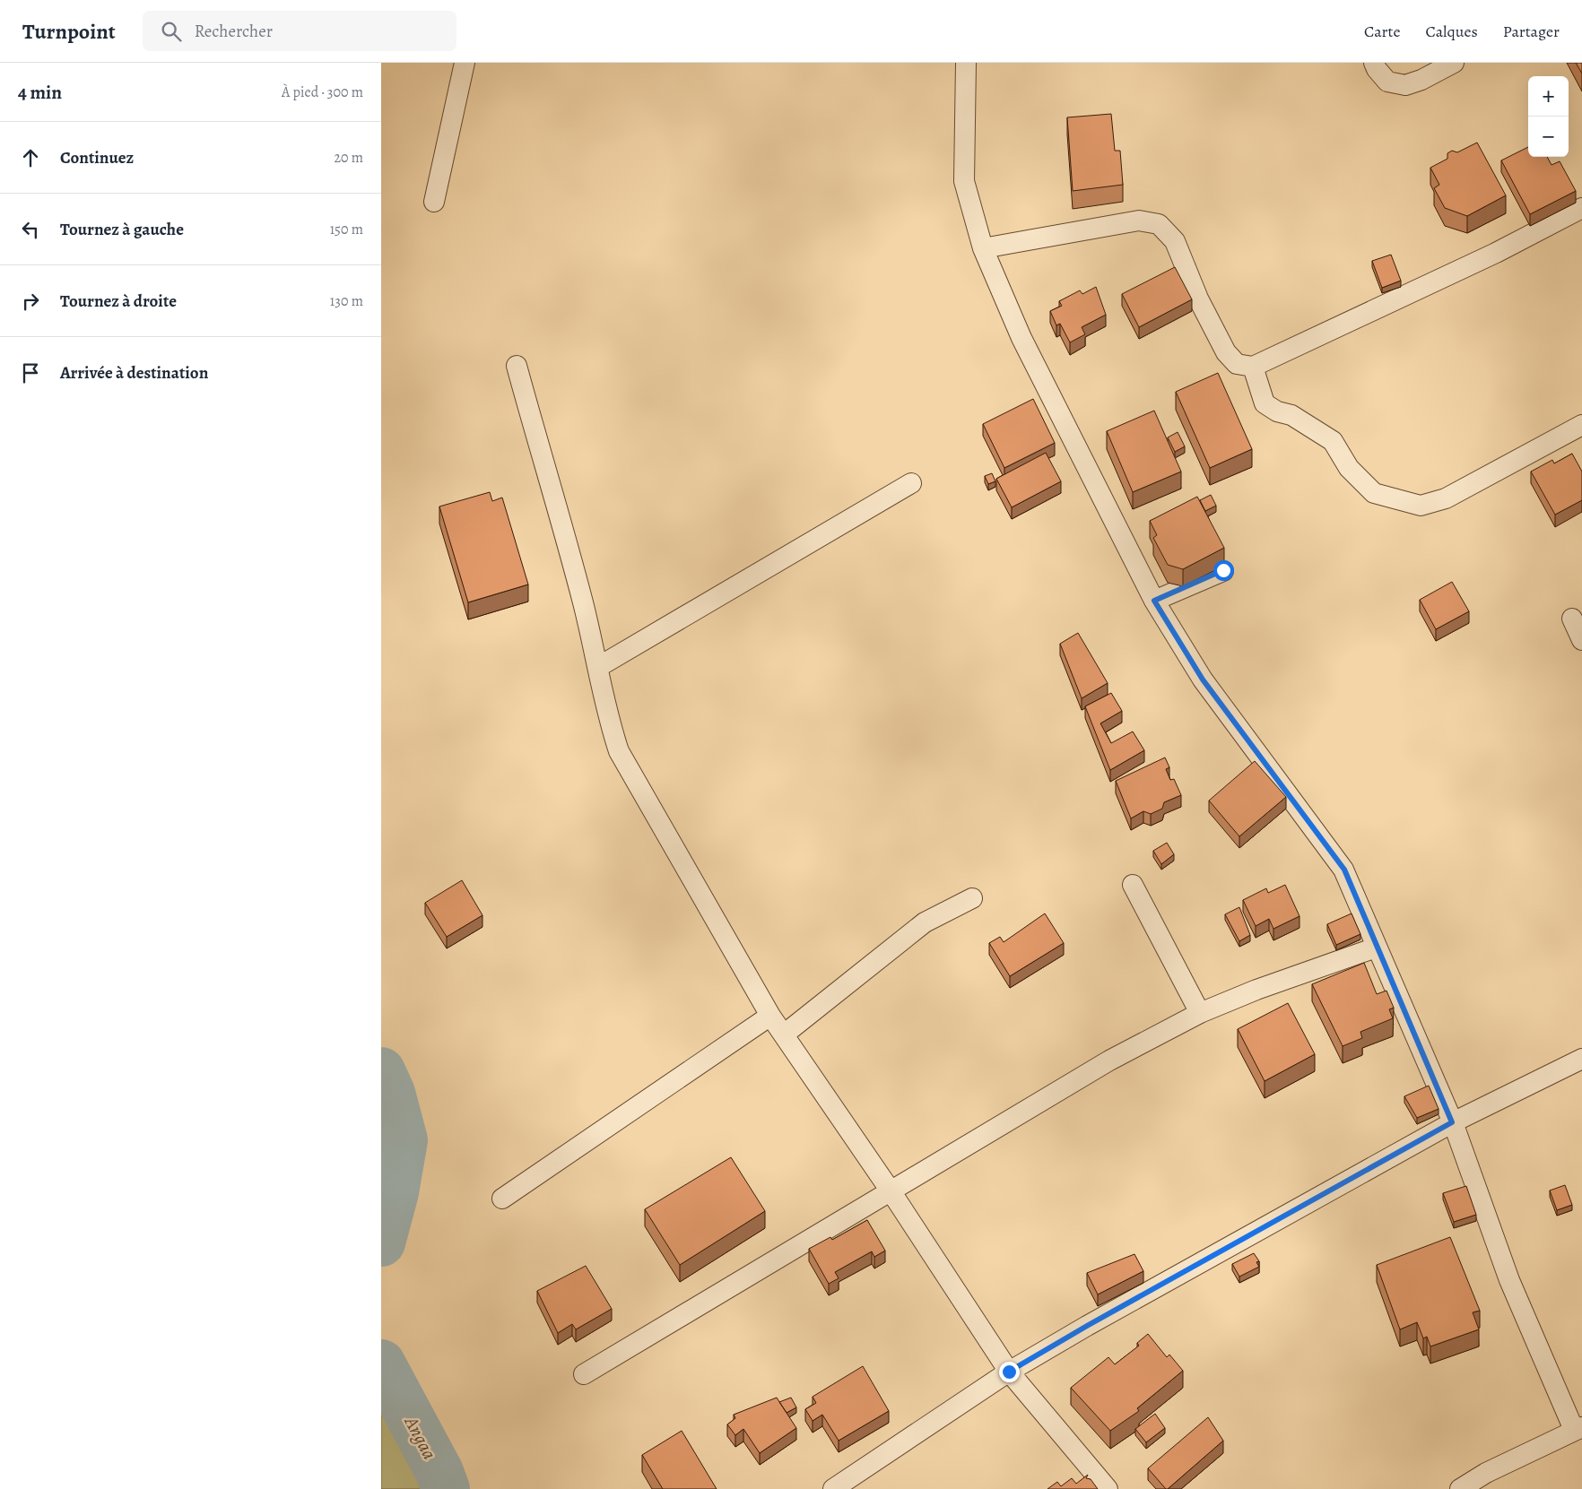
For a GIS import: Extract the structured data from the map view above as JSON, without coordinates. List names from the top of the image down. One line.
{"water":["Angaa"],"page":{"header":"Turnpoint","search":"Rechercher","nav":["Carte","Calques","Partager"],"heading":["4 min","À pied · 300 m"],"map_buttons":["+","−"],"list":[["Continuez","20 m"],["Tournez à gauche","150 m"],["Tournez à droite","130 m"],"Arrivée à destination"]}}
